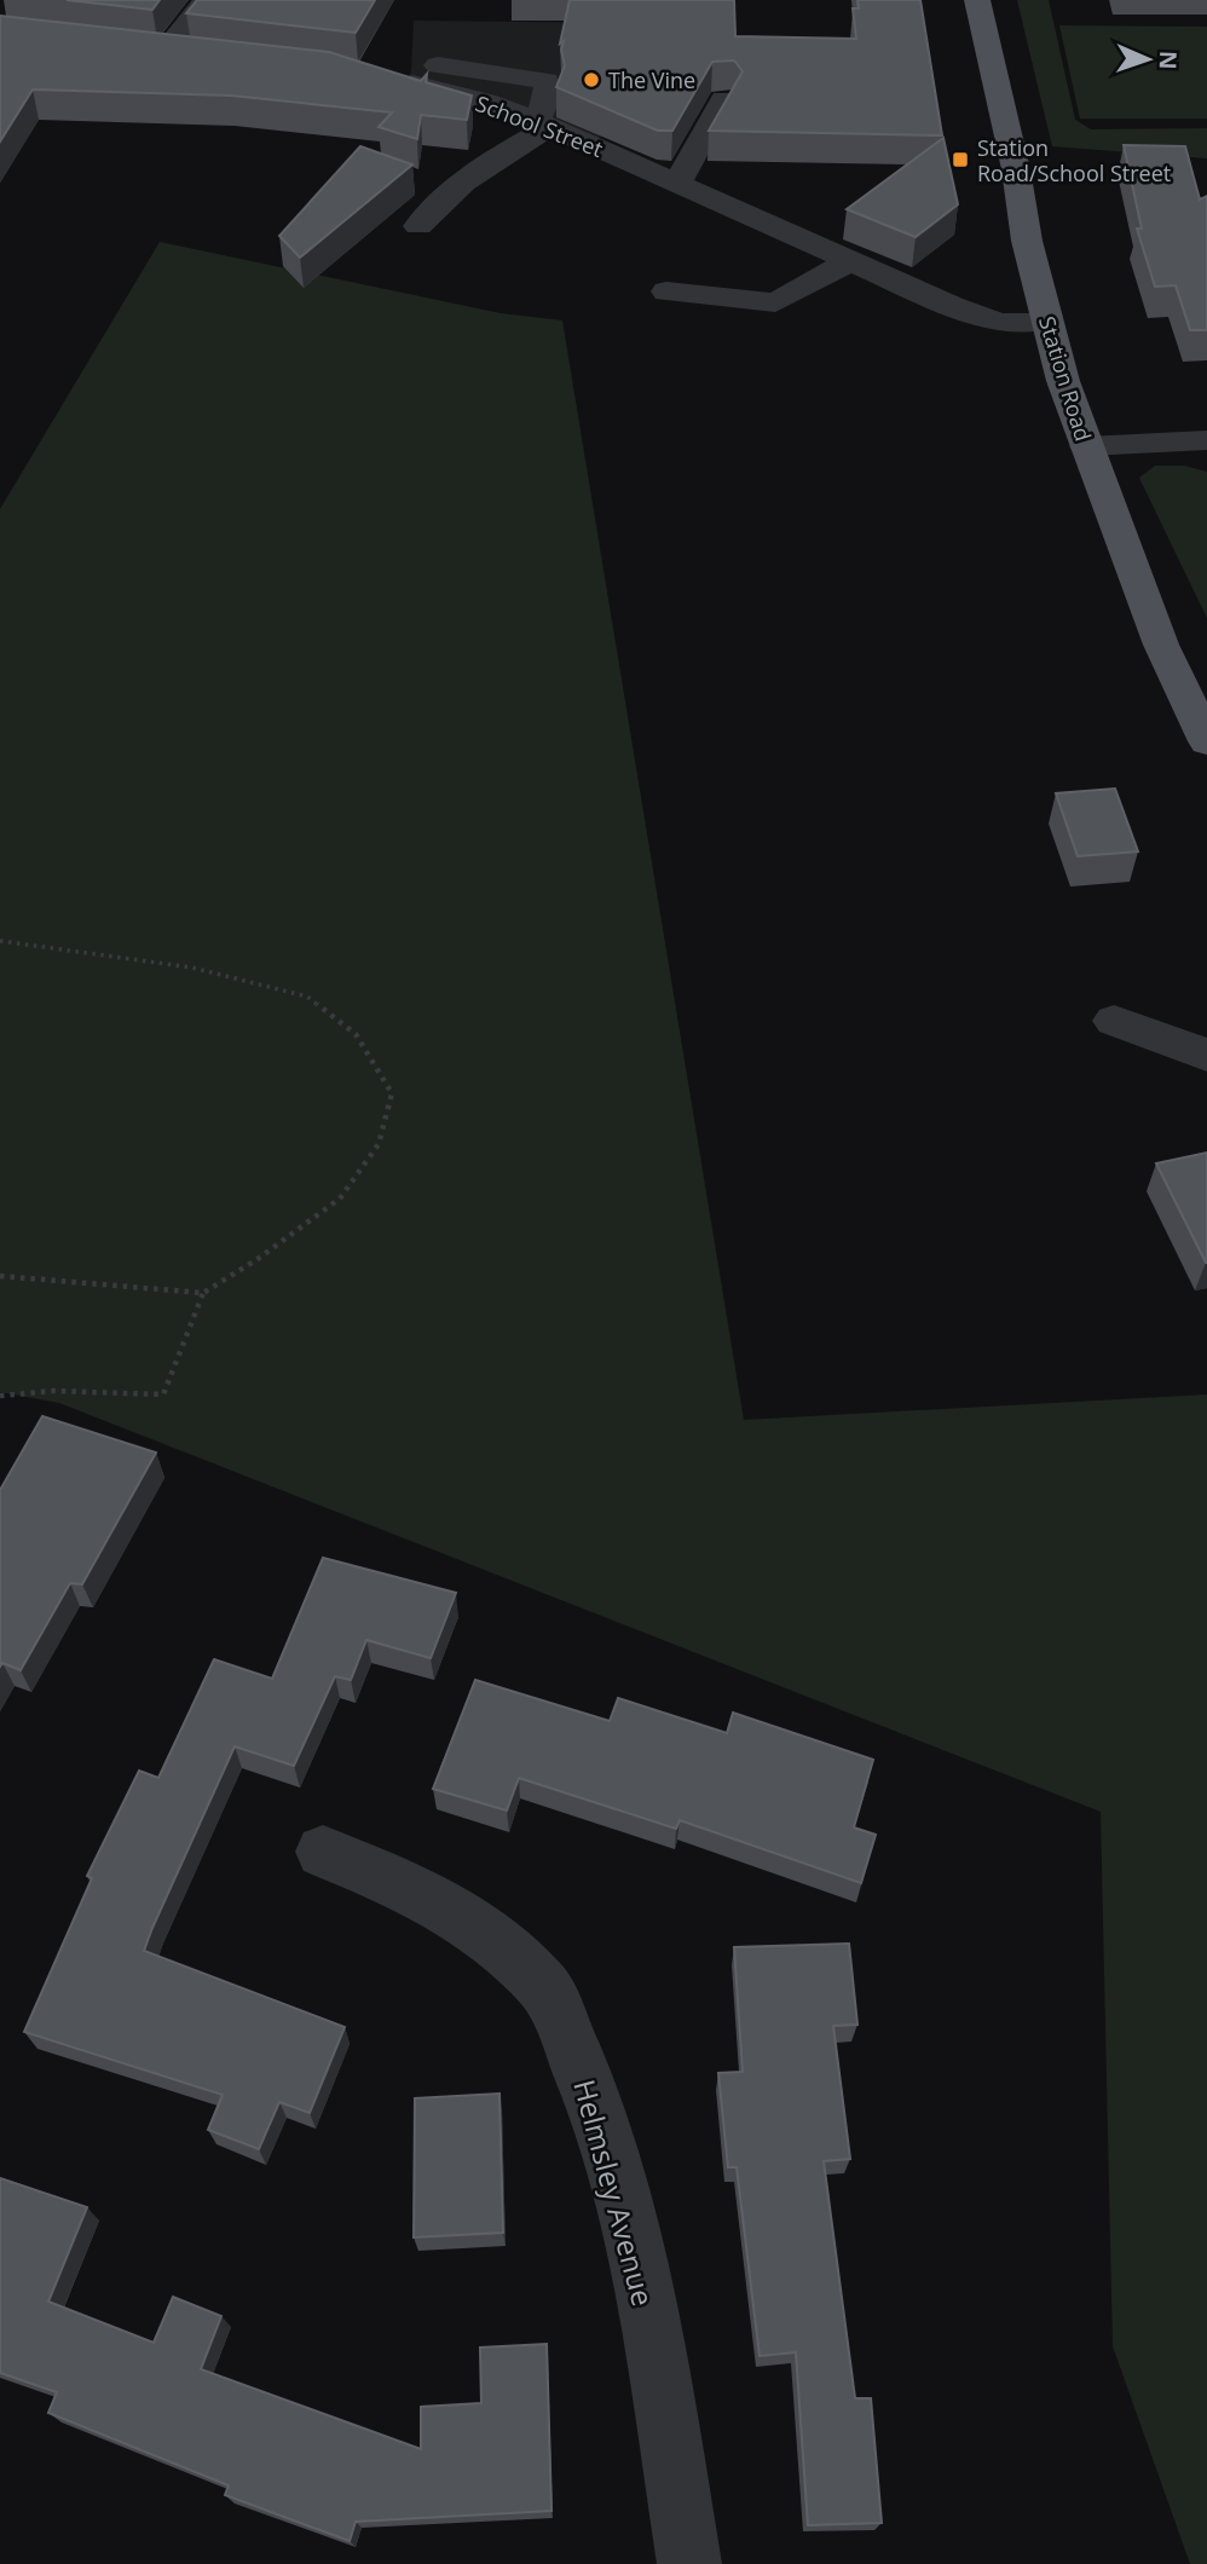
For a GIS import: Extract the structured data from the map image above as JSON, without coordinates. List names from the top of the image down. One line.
{"streets":{"main road":["Station Road"],"street":["School Street","Helmsley Avenue"]},"crossings":[["School Street","Station Road"]],"places":{"other":["The Vine"],"transit":["Station Road/School Street"]},"north":"right"}
